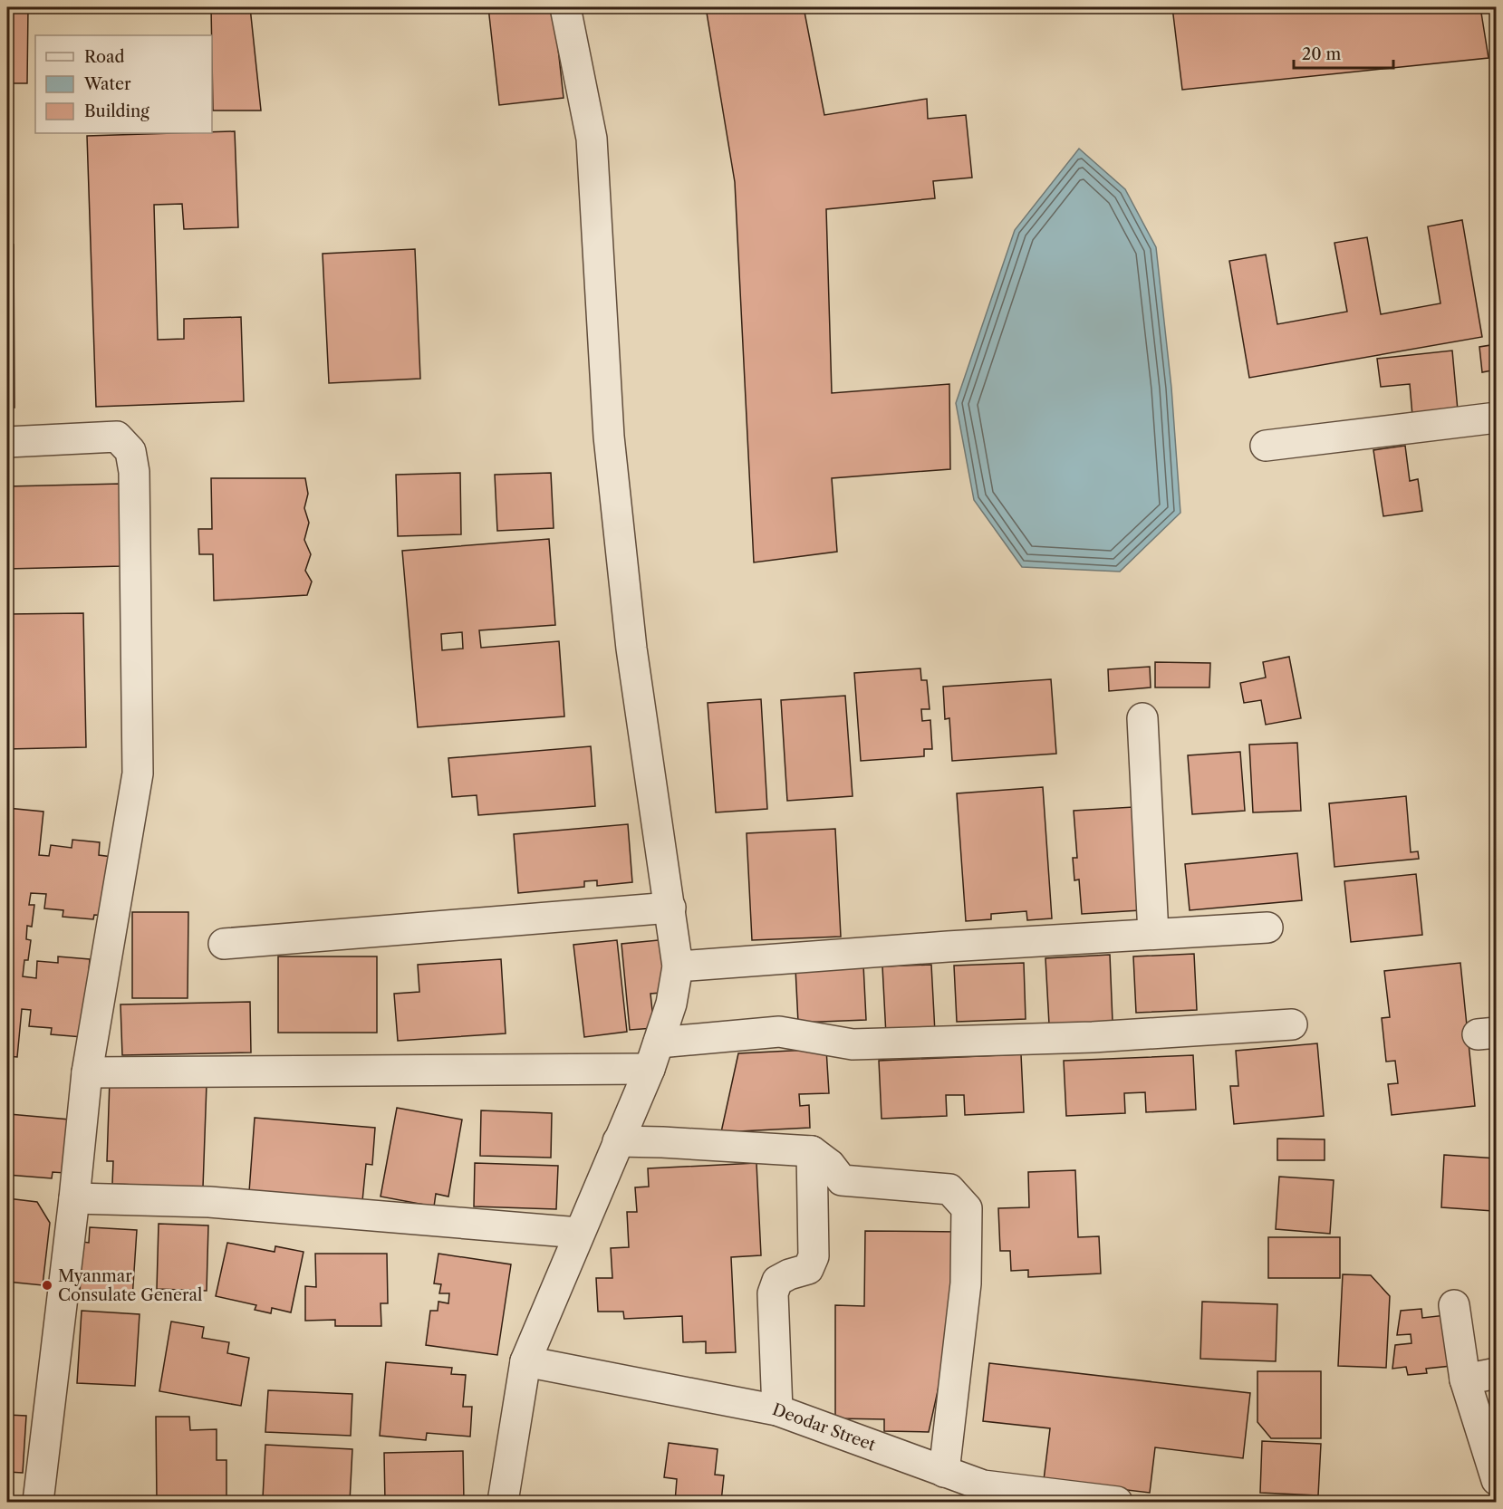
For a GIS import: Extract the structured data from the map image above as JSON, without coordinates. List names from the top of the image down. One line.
{"streets":{"street":["Deodar Street"]},"places":["Myanmar Consulate General"],"legend":["Road","Water","Building"],"scale_bar":"20 m"}
